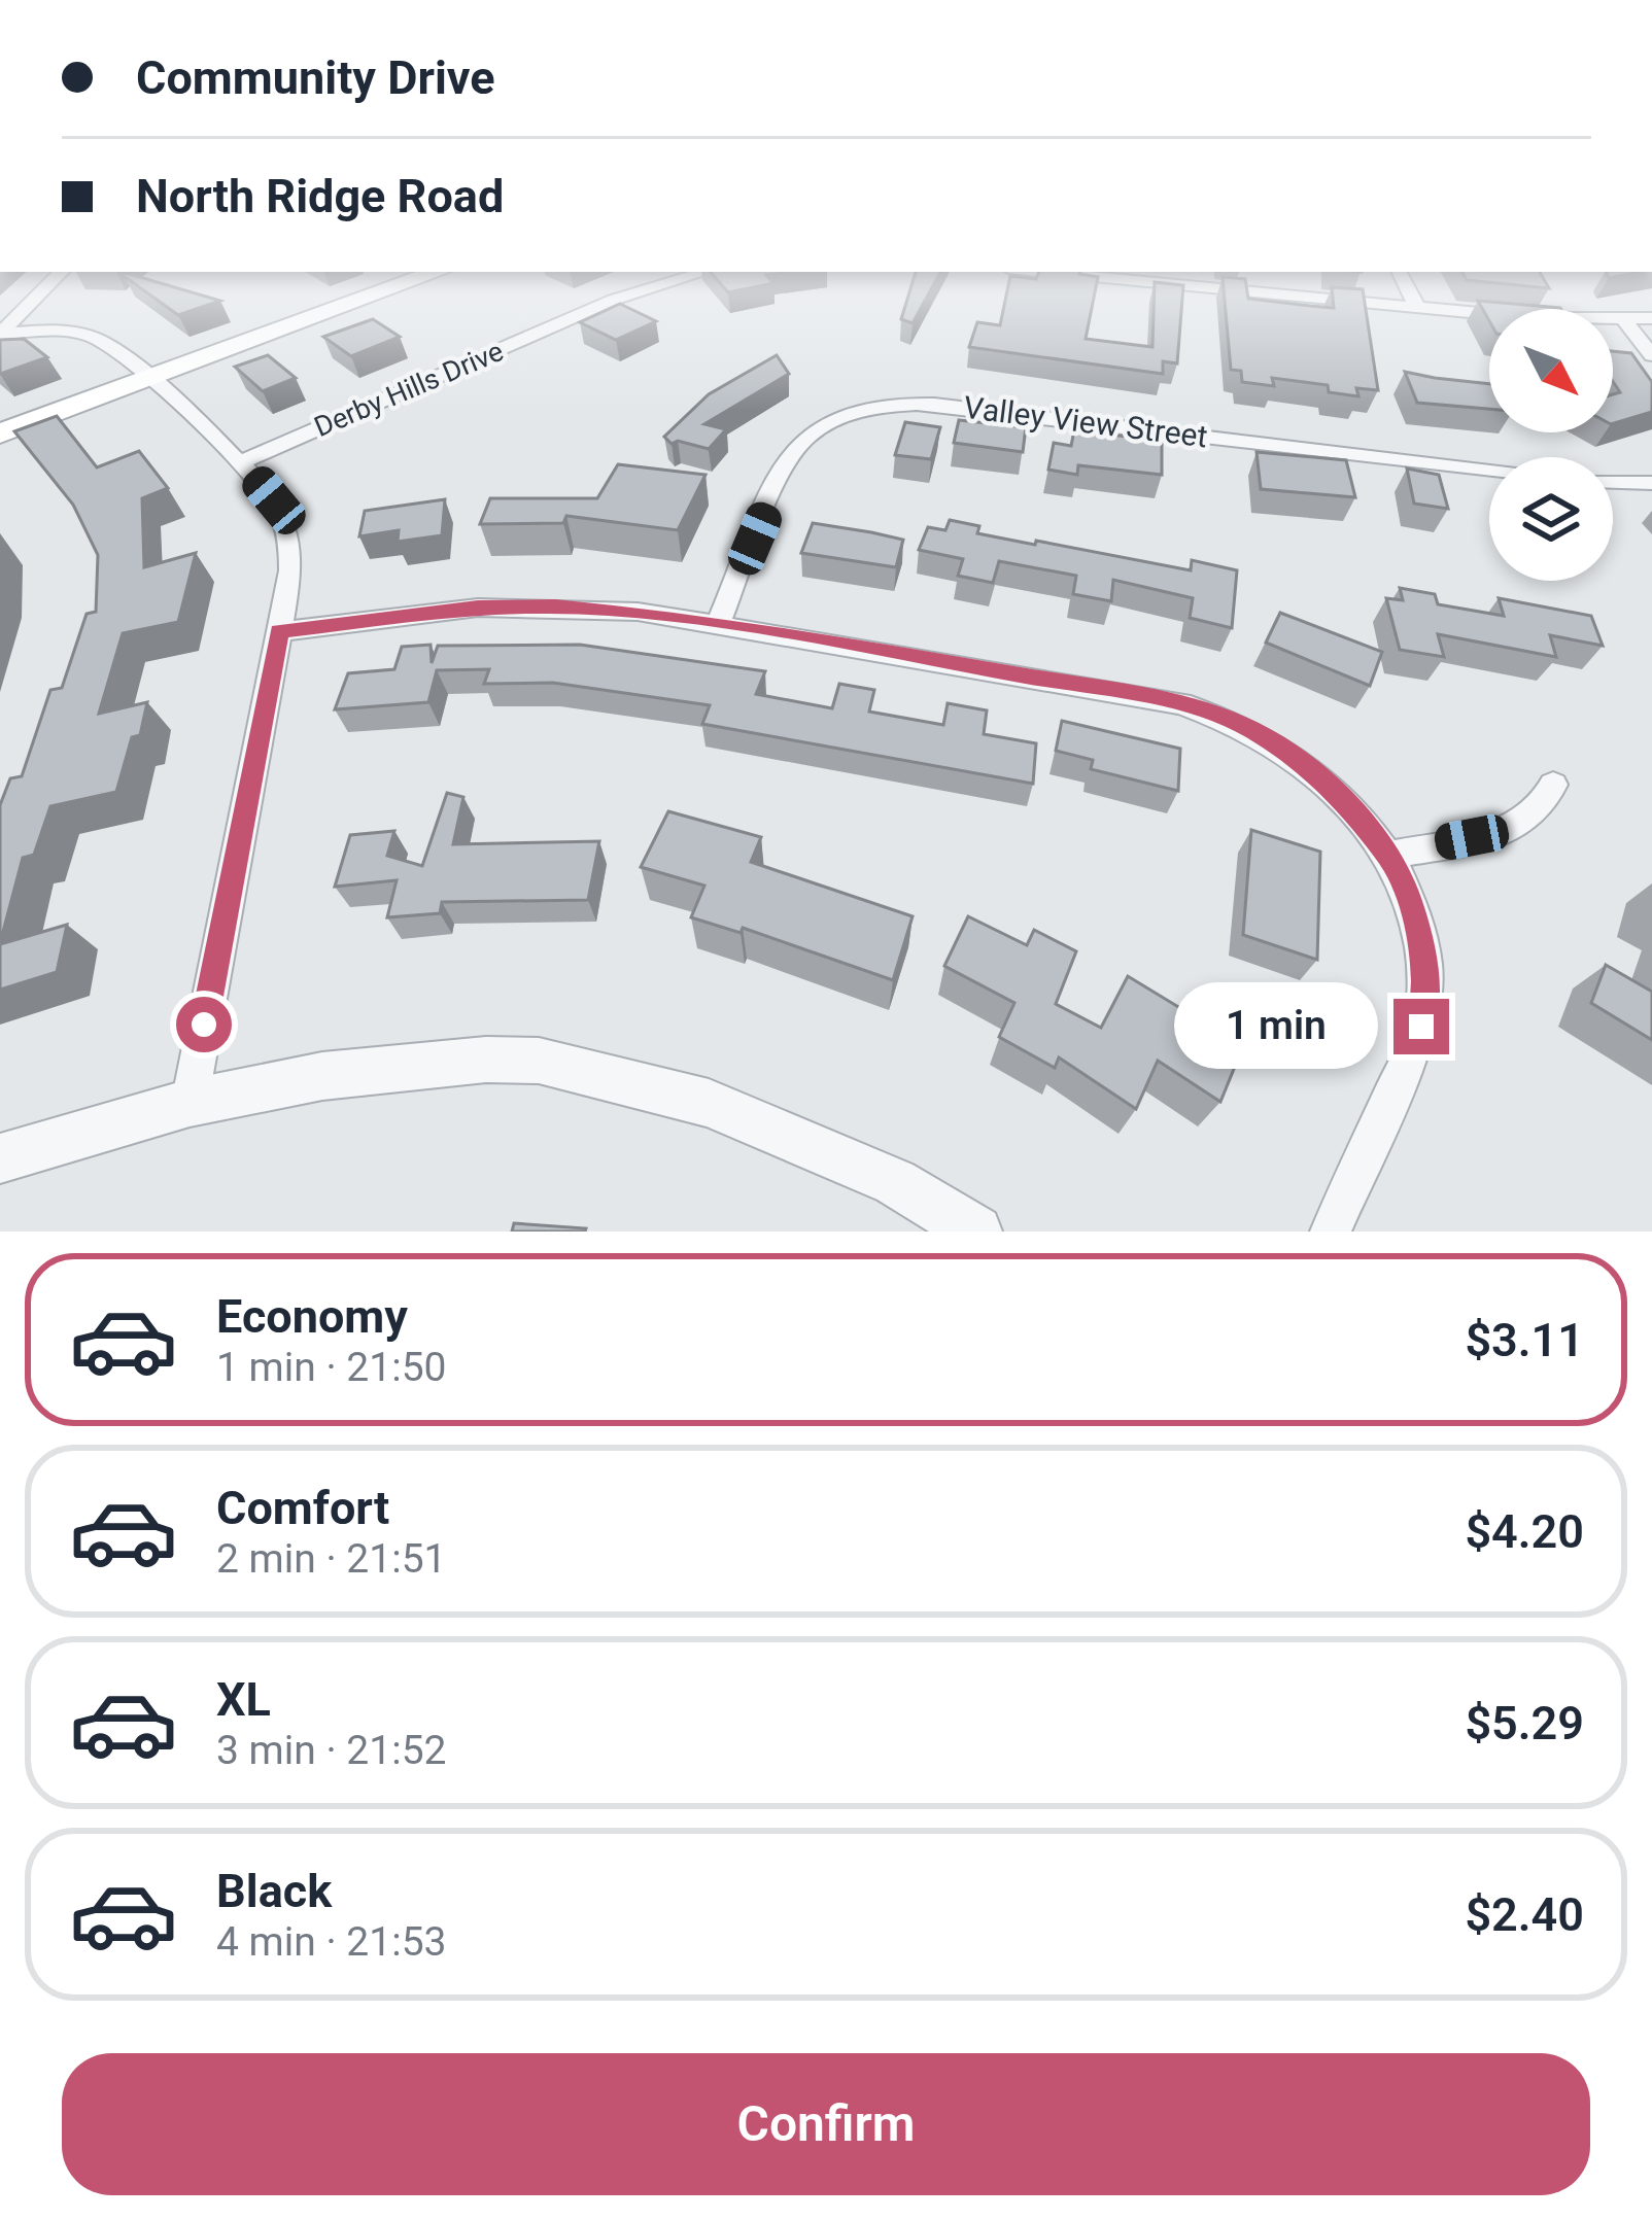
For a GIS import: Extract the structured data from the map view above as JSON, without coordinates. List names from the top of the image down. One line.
{"streets":{"street":["Derby Hills Drive","Valley View Street"]},"north":"bottom right","page":{"banner":["Community Drive","North Ridge Road"],"bubble":"1 min","list":[{"name":"Economy","note":"1 min · 21:50","value":"$3.11"},{"name":"Comfort","note":"2 min · 21:51","value":"$4.20"},{"name":"XL","note":"3 min · 21:52","value":"$5.29"},{"name":"Black","note":"4 min · 21:53","value":"$2.40"}],"buttons":"Confirm"}}
